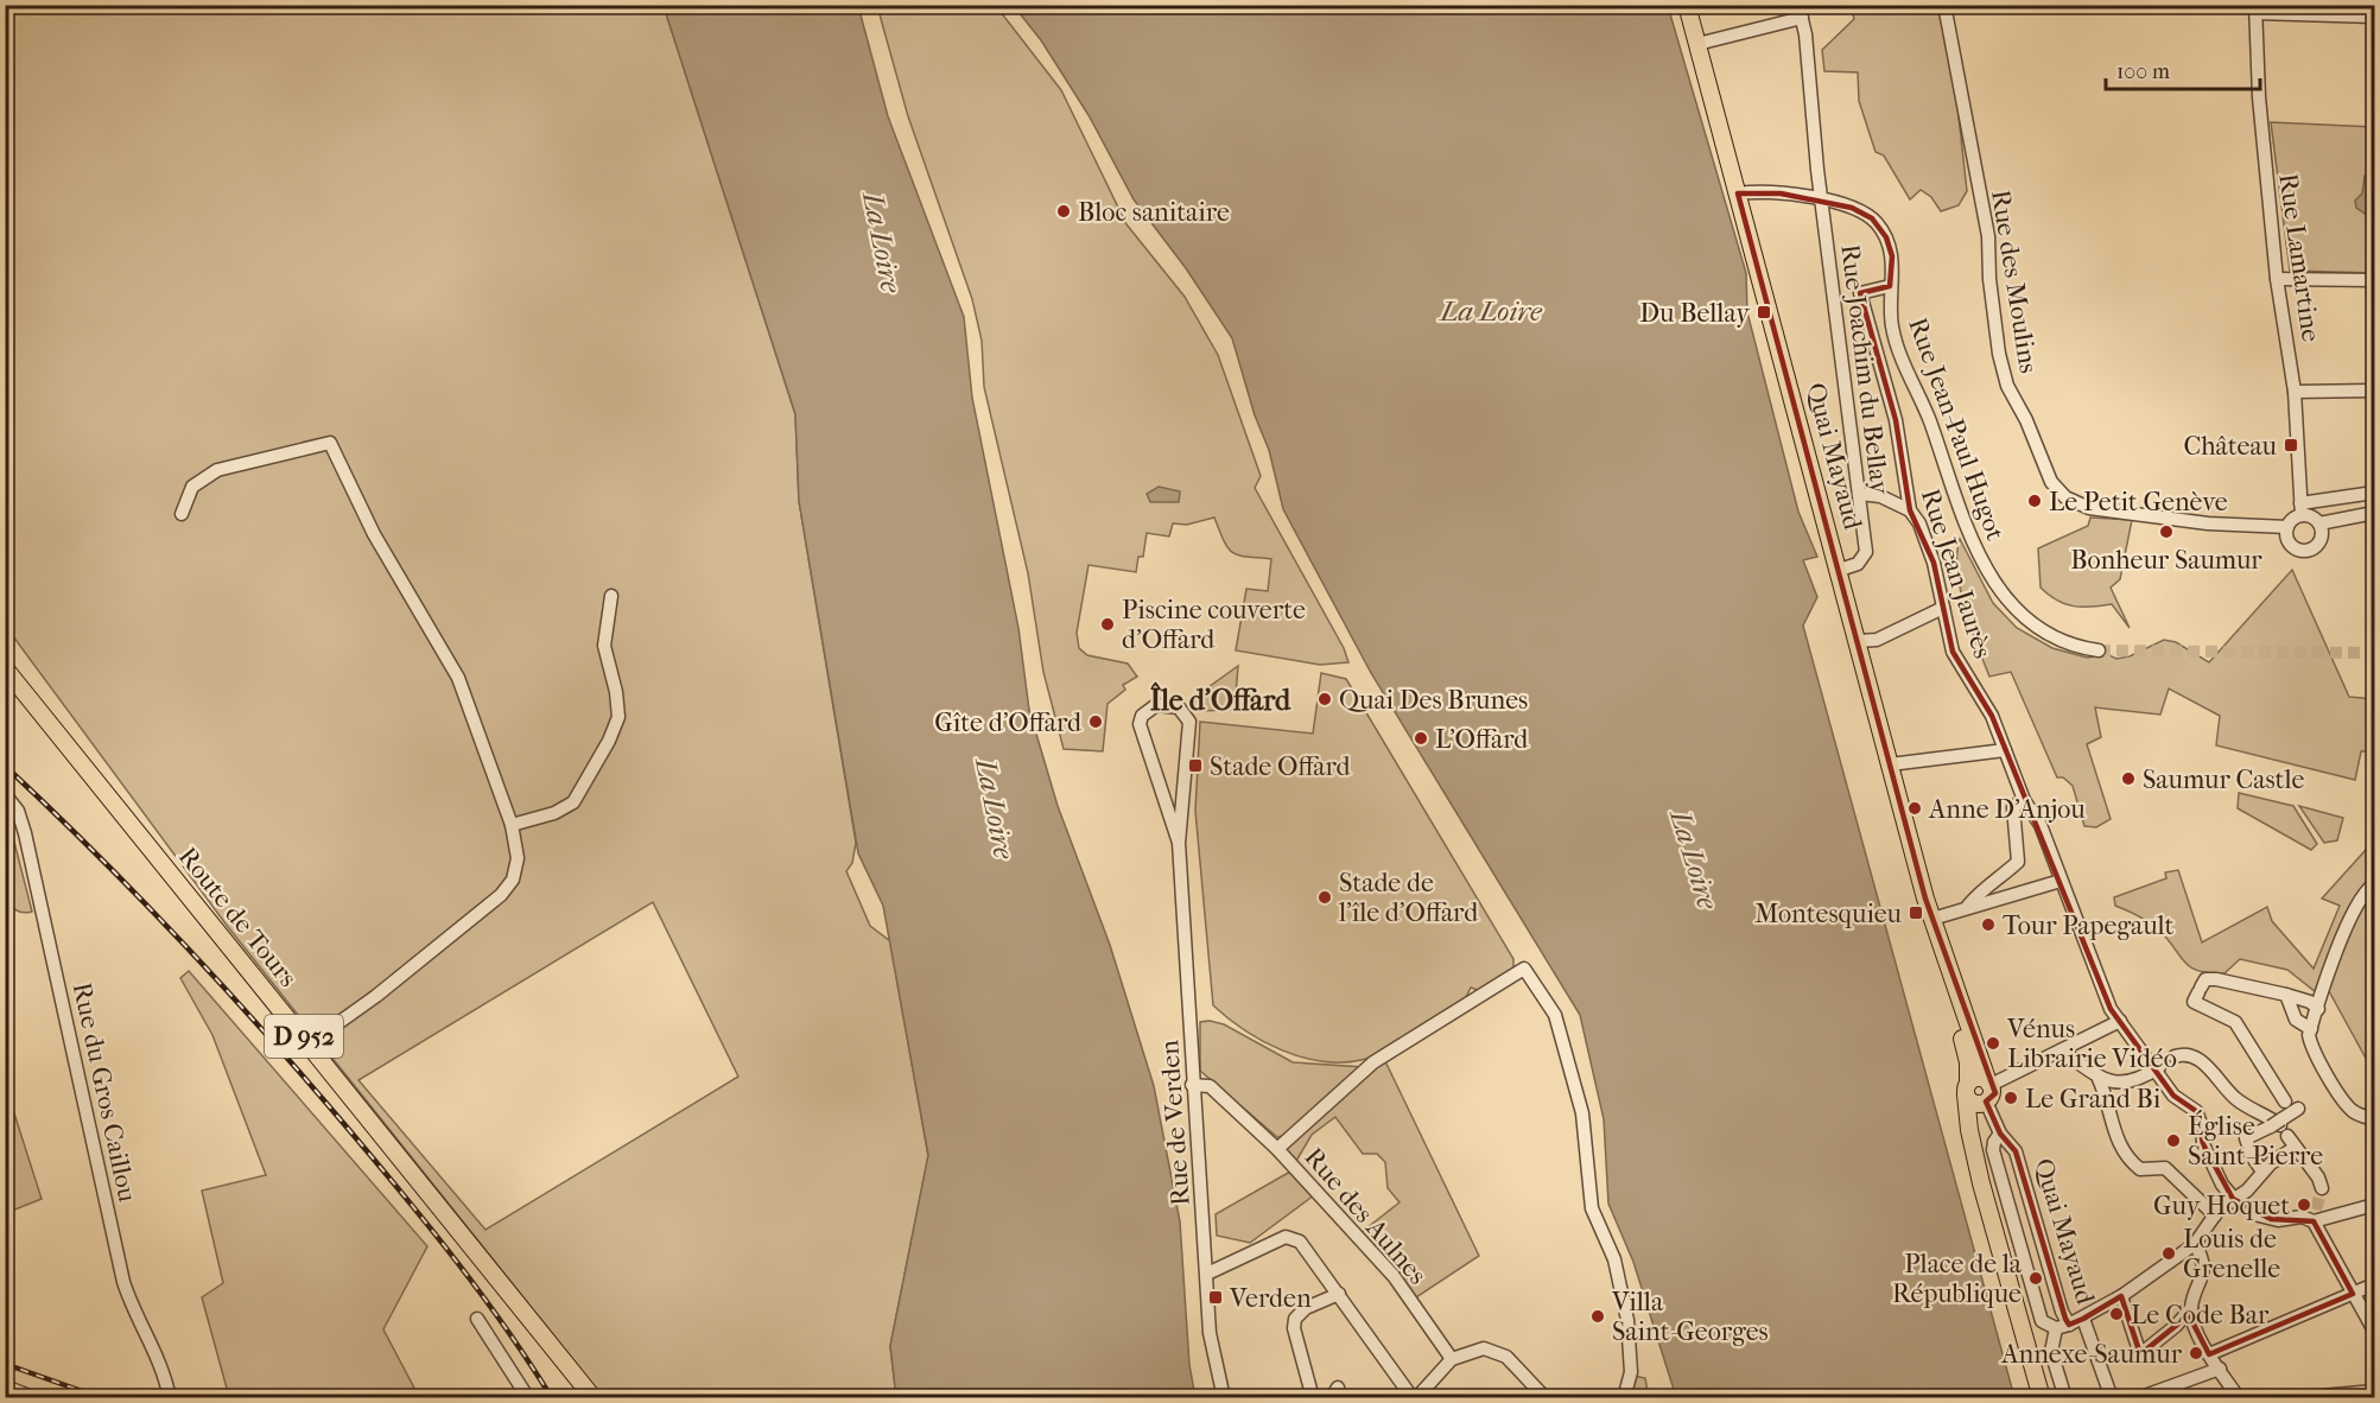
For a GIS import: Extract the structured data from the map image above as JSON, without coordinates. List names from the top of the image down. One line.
{"streets":{"main road":["Quai Mayaud","Route de Tours","D 952"],"street":["Rue Lamartine","Rue des Moulins","Rue Joachim du Bellay","Rue Jean-Paul Hugot","Rue Jean Jaurès","Rue du Gros Caillou","Rue de Verden","Rue des Aulnes"]},"crossings":[["Rue Lamartine","Rue des Moulins"],["Rue Joachim du Bellay","Rue Jean-Paul Hugot"],["Rue Joachim du Bellay","Quai Mayaud"],["Rue Jean-Paul Hugot","Quai Mayaud"],["Rue Jean-Paul Hugot","Rue Jean Jaurès"],["Quai Mayaud","Rue Jean Jaurès"],["Rue de Verden","Rue des Aulnes"]],"districts":["Île d'Offard"],"water":["La Loire"],"places":{"other":["Bloc sanitaire","Le Petit Genève","Bonheur Saumur","Piscine couverte d'Offard","Quai Des Brunes","Gîte d'Offard","L'Offard","Saumur Castle","Anne D'Anjou","Stade de l'île d'Offard","Tour Papegault","Vénus Librairie Vidéo","Le Grand Bi","Église Saint-Pierre","Guy Hoquet","Louis de Grenelle","Place de la République","Le Code Bar","Villa Saint-Georges","Annexe-Saumur"],"transit":["Du Bellay","Château","Stade Offard","Montesquieu","Verden"]},"scale_bar":"100 m"}
